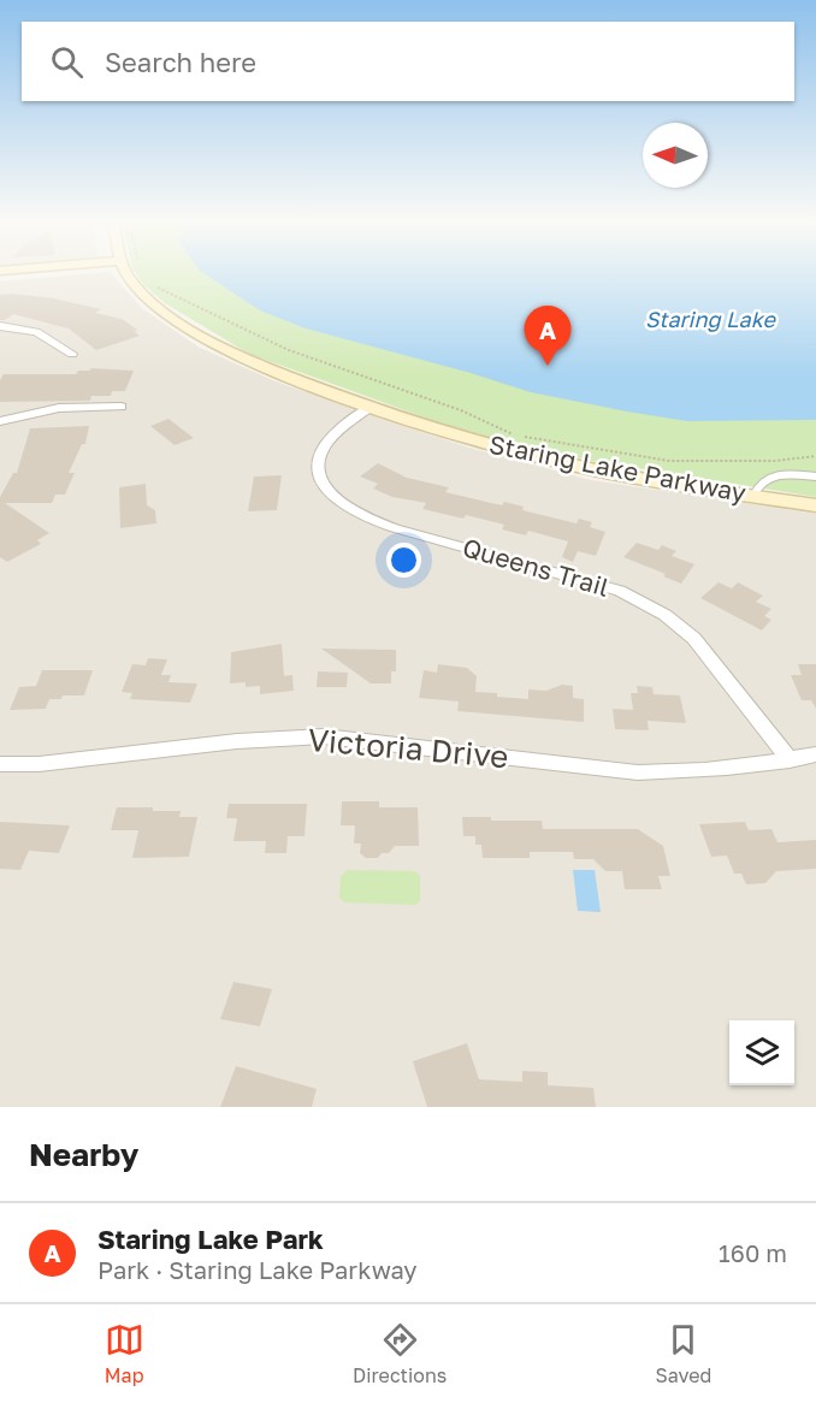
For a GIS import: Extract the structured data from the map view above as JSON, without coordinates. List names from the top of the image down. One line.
{"streets":{"street":["Staring Lake Parkway","Queens Trail","Victoria Drive"]},"crossings":[["Staring Lake Parkway","Queens Trail"],["Queens Trail","Victoria Drive"]],"water":["Staring Lake"],"north":"left","page":{"search":"Search here","pins":"A","heading":"Nearby","list":[{"mark":"A","name":"Staring Lake Park","note":"Park · Staring Lake Parkway","value":"160 m"}],"nav":["Map","Directions","Saved"]}}
